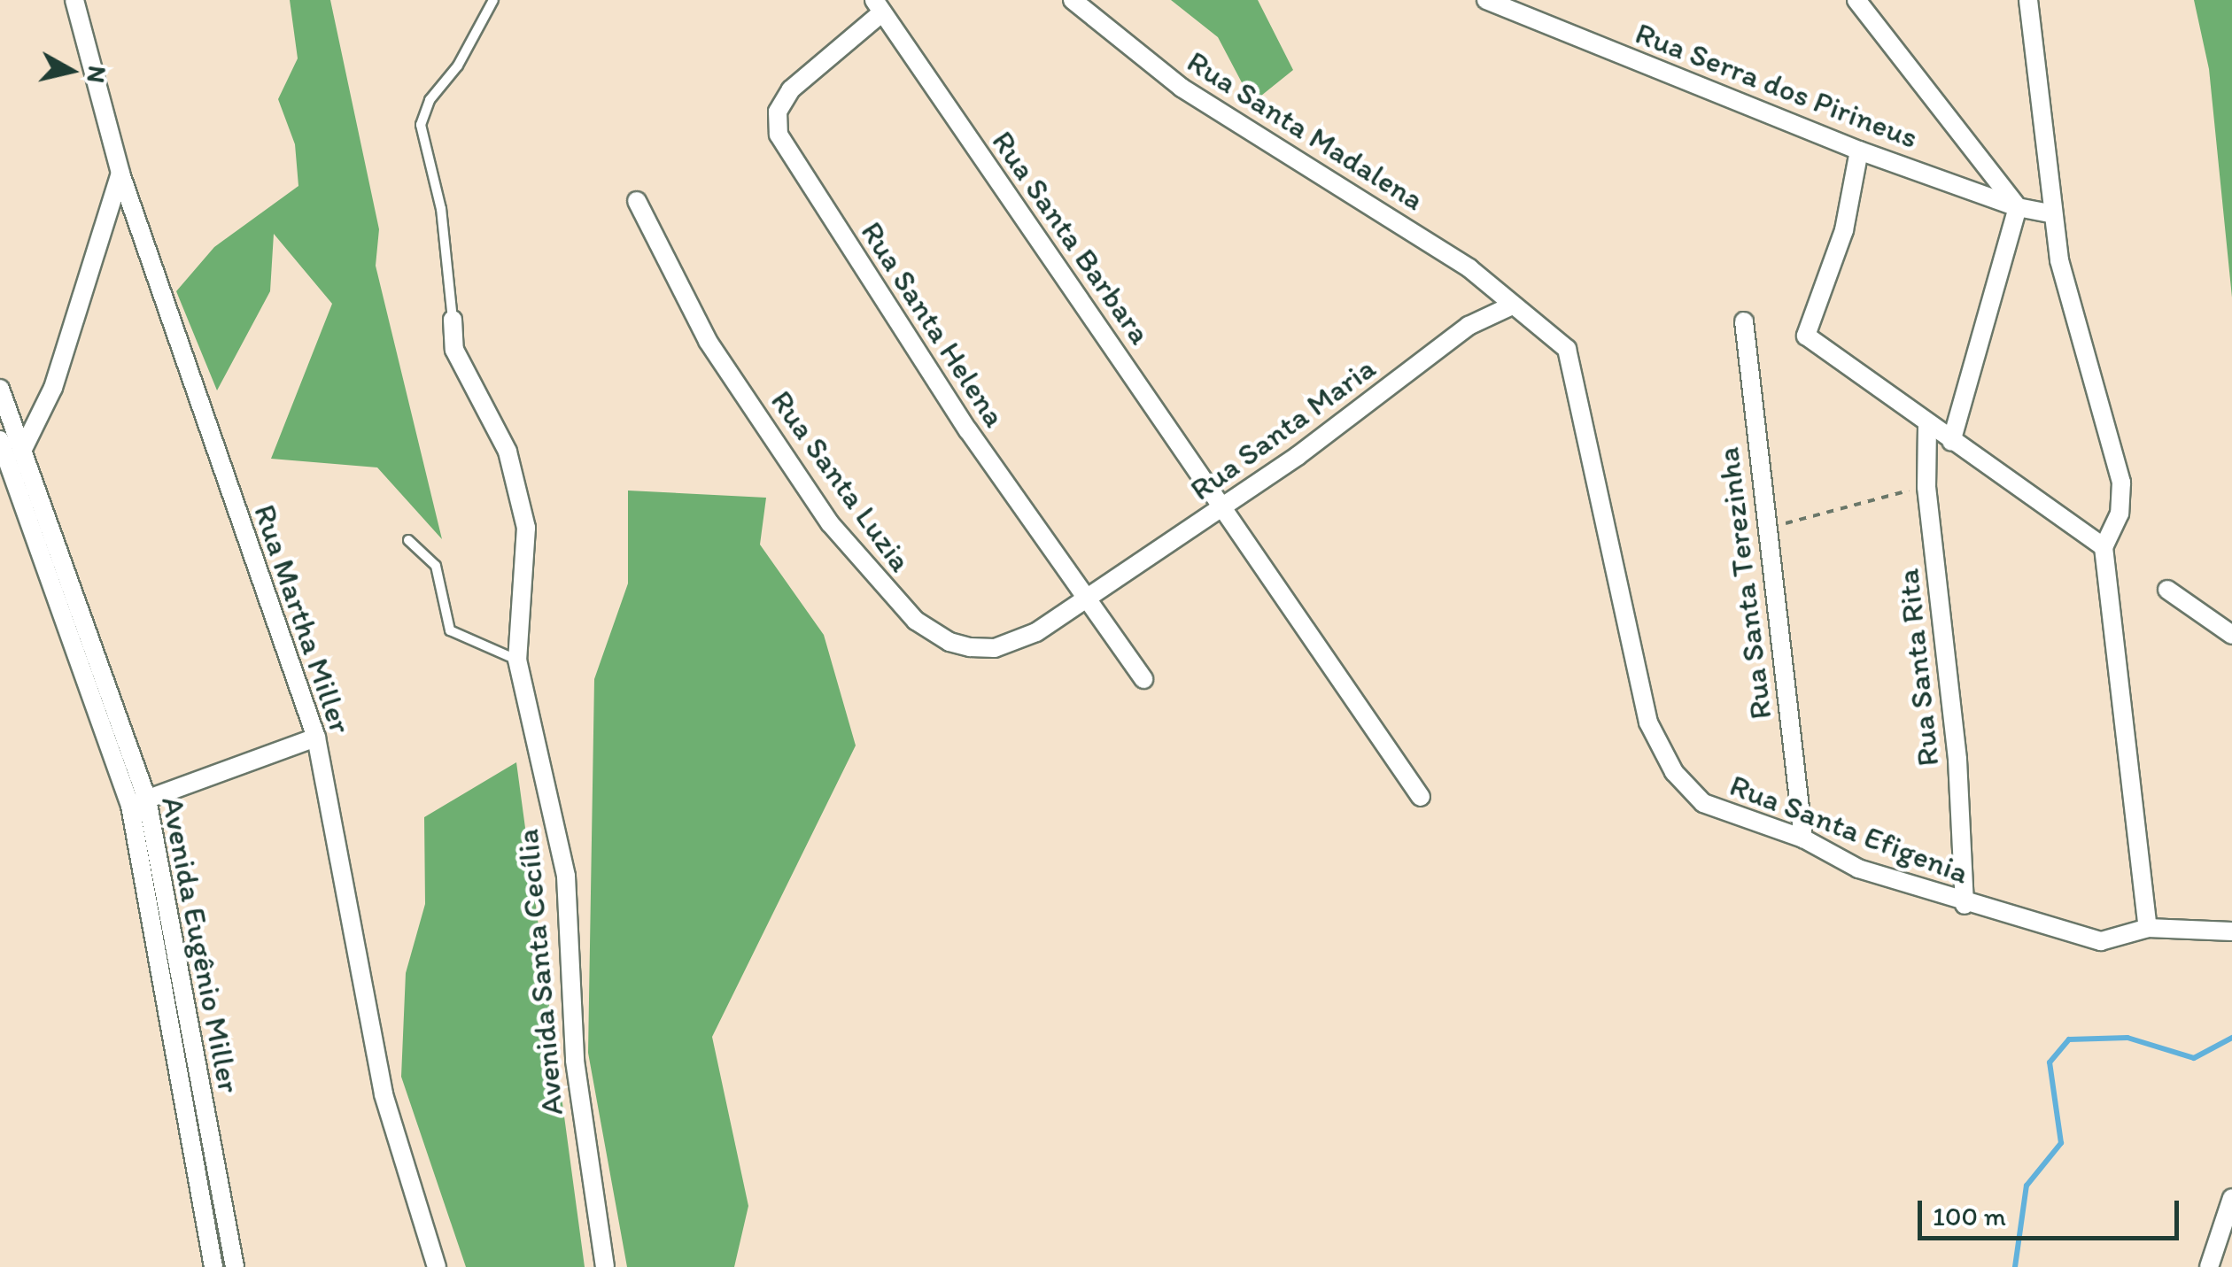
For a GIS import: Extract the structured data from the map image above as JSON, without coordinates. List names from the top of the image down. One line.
{"streets":{"street":["Rua Serra dos Pirineus","Rua Santa Madalena","Rua Santa Barbara","Rua Santa Helena","Rua Santa Maria","Rua Santa Luzia","Rua Santa Terezinha","Rua Martha Miller","Rua Santa Rita","Rua Santa Efigenia","Avenida Eugênio Miller","Avenida Santa Cecília"]},"crossings":[["Rua Santa Madalena","Rua Santa Maria"],["Rua Santa Madalena","Rua Santa Efigenia"],["Rua Santa Barbara","Rua Santa Helena"],["Rua Santa Barbara","Rua Santa Maria"],["Rua Santa Helena","Rua Santa Maria"],["Rua Santa Helena","Rua Santa Luzia"],["Rua Santa Maria","Rua Santa Luzia"],["Rua Santa Maria","Rua Santa Efigenia"],["Rua Santa Terezinha","Rua Santa Efigenia"],["Rua Santa Rita","Rua Santa Efigenia"]],"scale_bar":"100 m","north":"right"}
